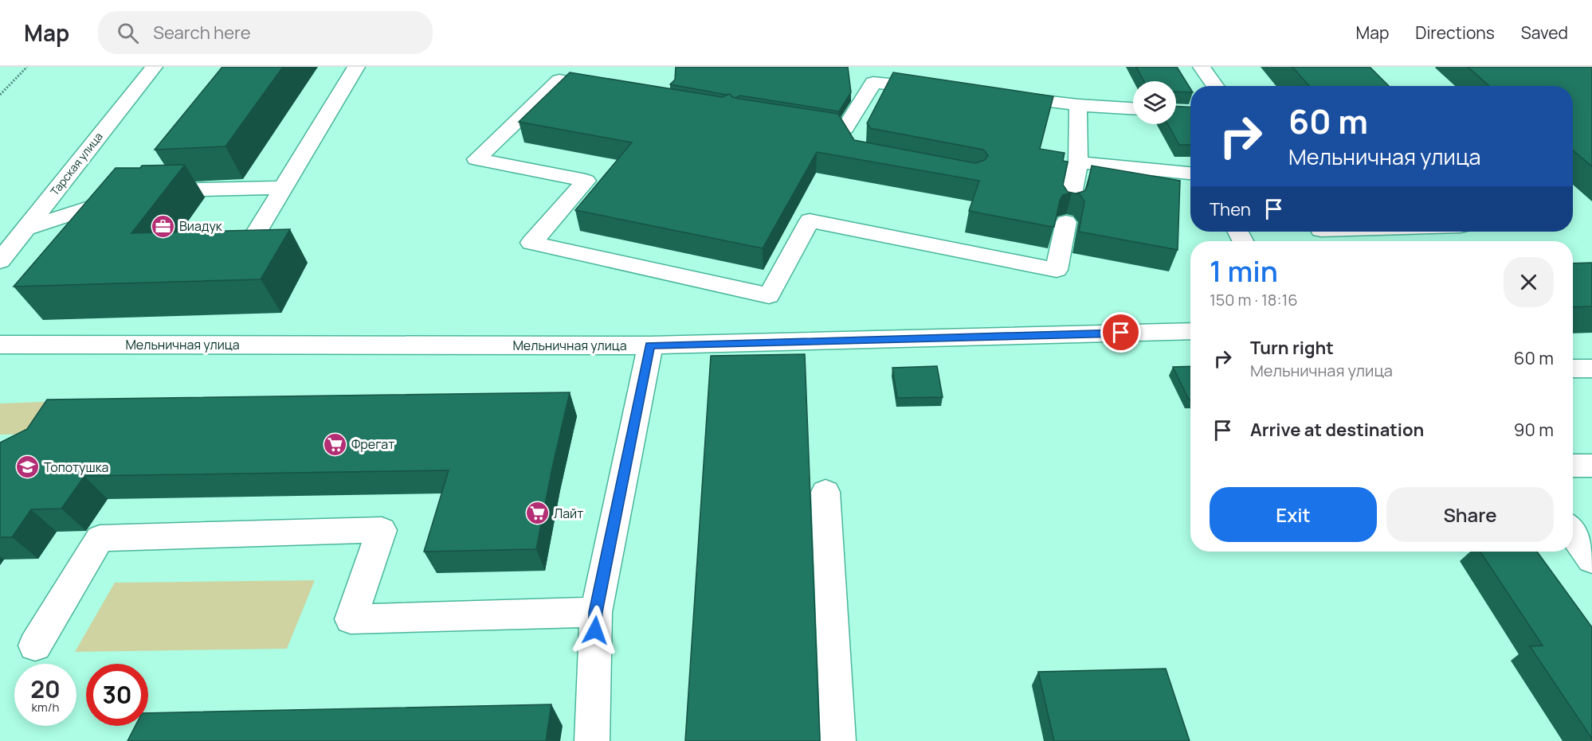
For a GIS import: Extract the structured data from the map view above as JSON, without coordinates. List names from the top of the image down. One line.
{"streets":{"street":["Тарская улица","Мельничная улица"]},"places":{"office":["Виадук"],"supermarket":["Фрегат","Лайт"],"school or university":["Топотушка"]},"page":{"header":"Map","search":"Search here","nav":["Map","Directions","Saved"],"turn":["60 m","Мельничная улица"],"then":"Then","heading":["1 min","150 m · 18:16"],"list":[{"name":"Turn right","note":"Мельничная улица","value":"60 m"},{"name":"Arrive at destination","value":"90 m"}],"buttons":["Exit","Share"],"speed":"20 km/h","limit":"30"}}
